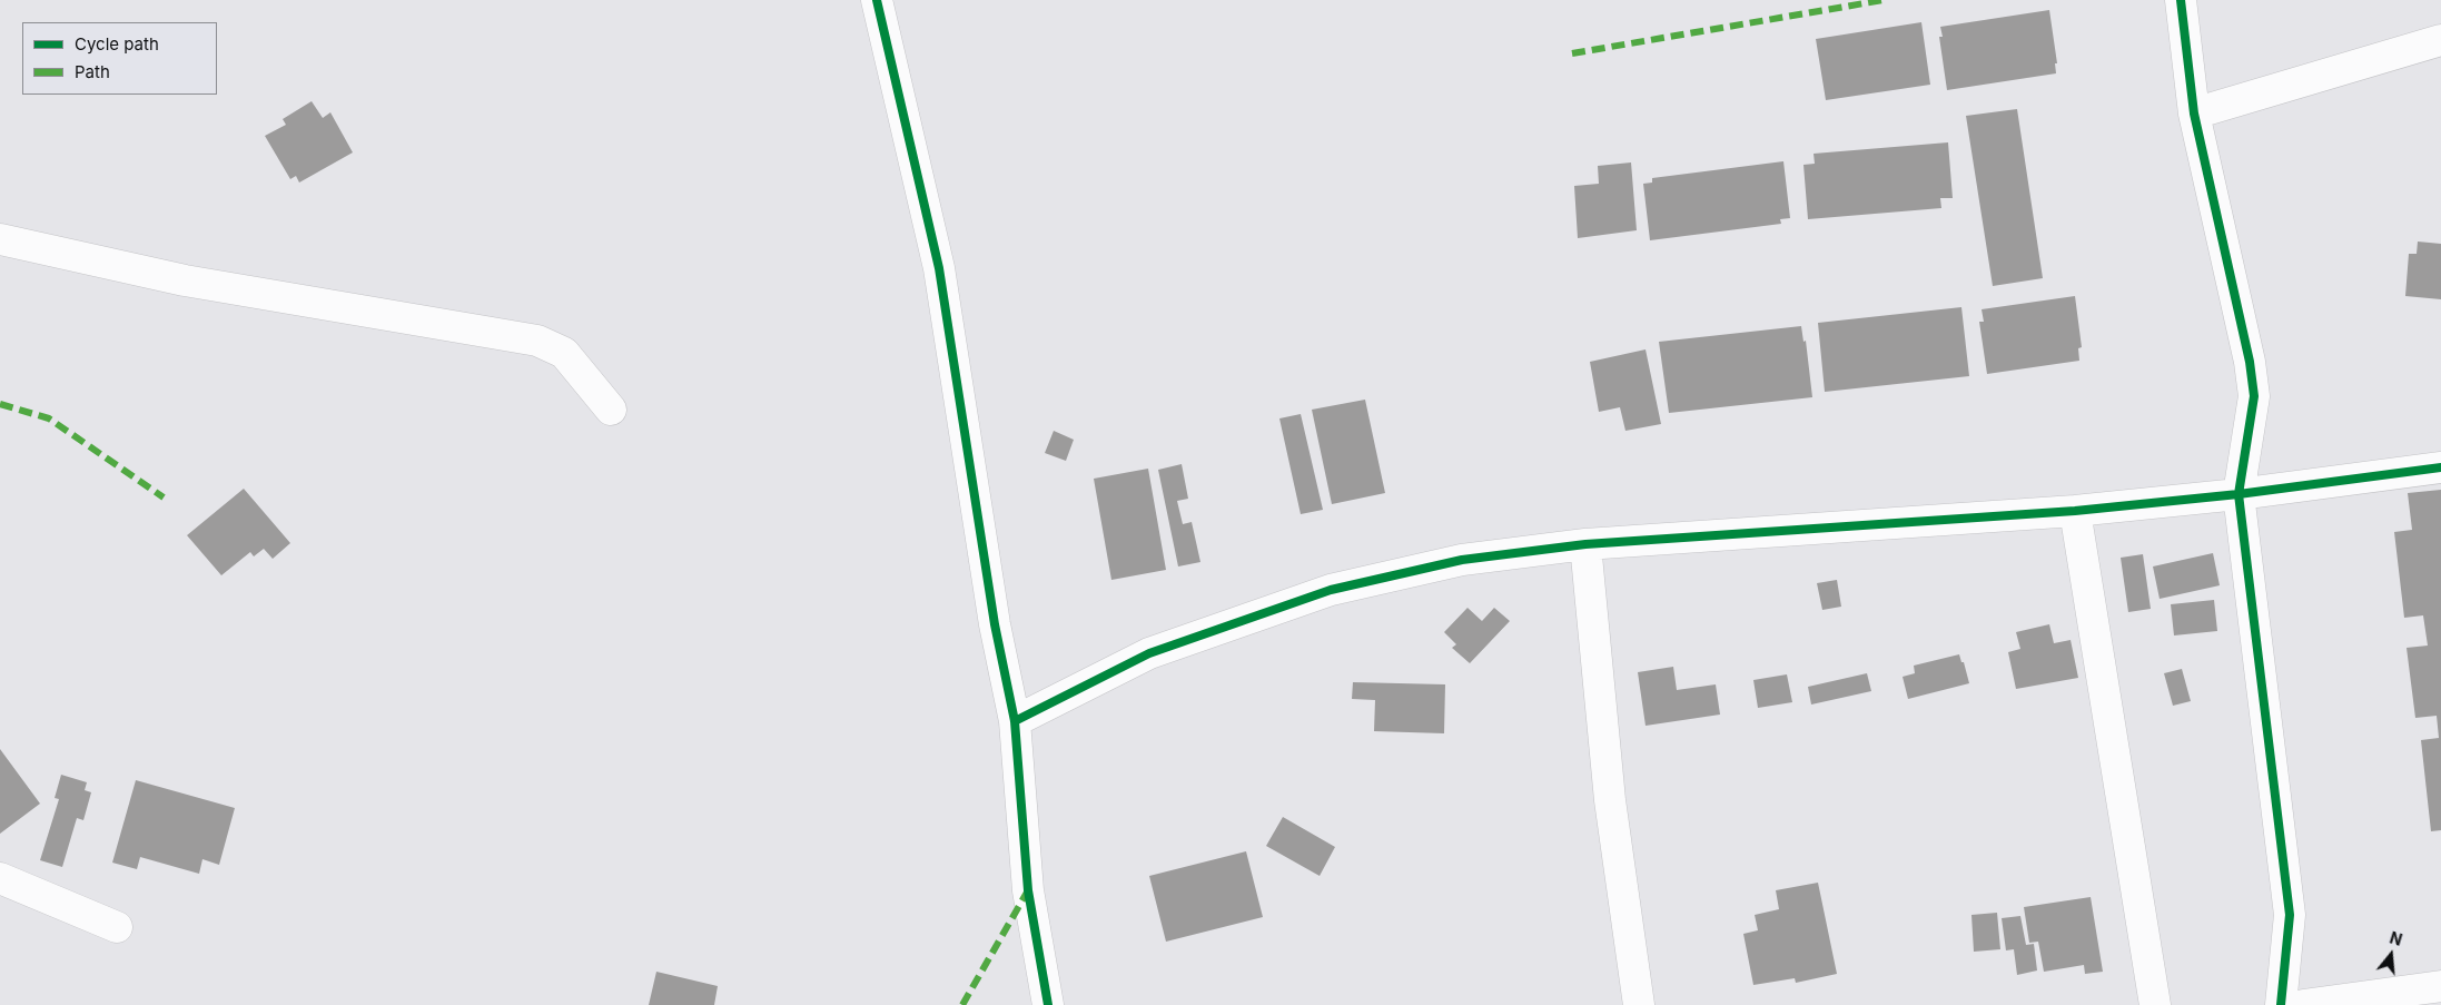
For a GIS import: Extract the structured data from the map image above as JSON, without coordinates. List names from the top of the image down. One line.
{"legend":["Cycle path","Path"],"north":"top"}
